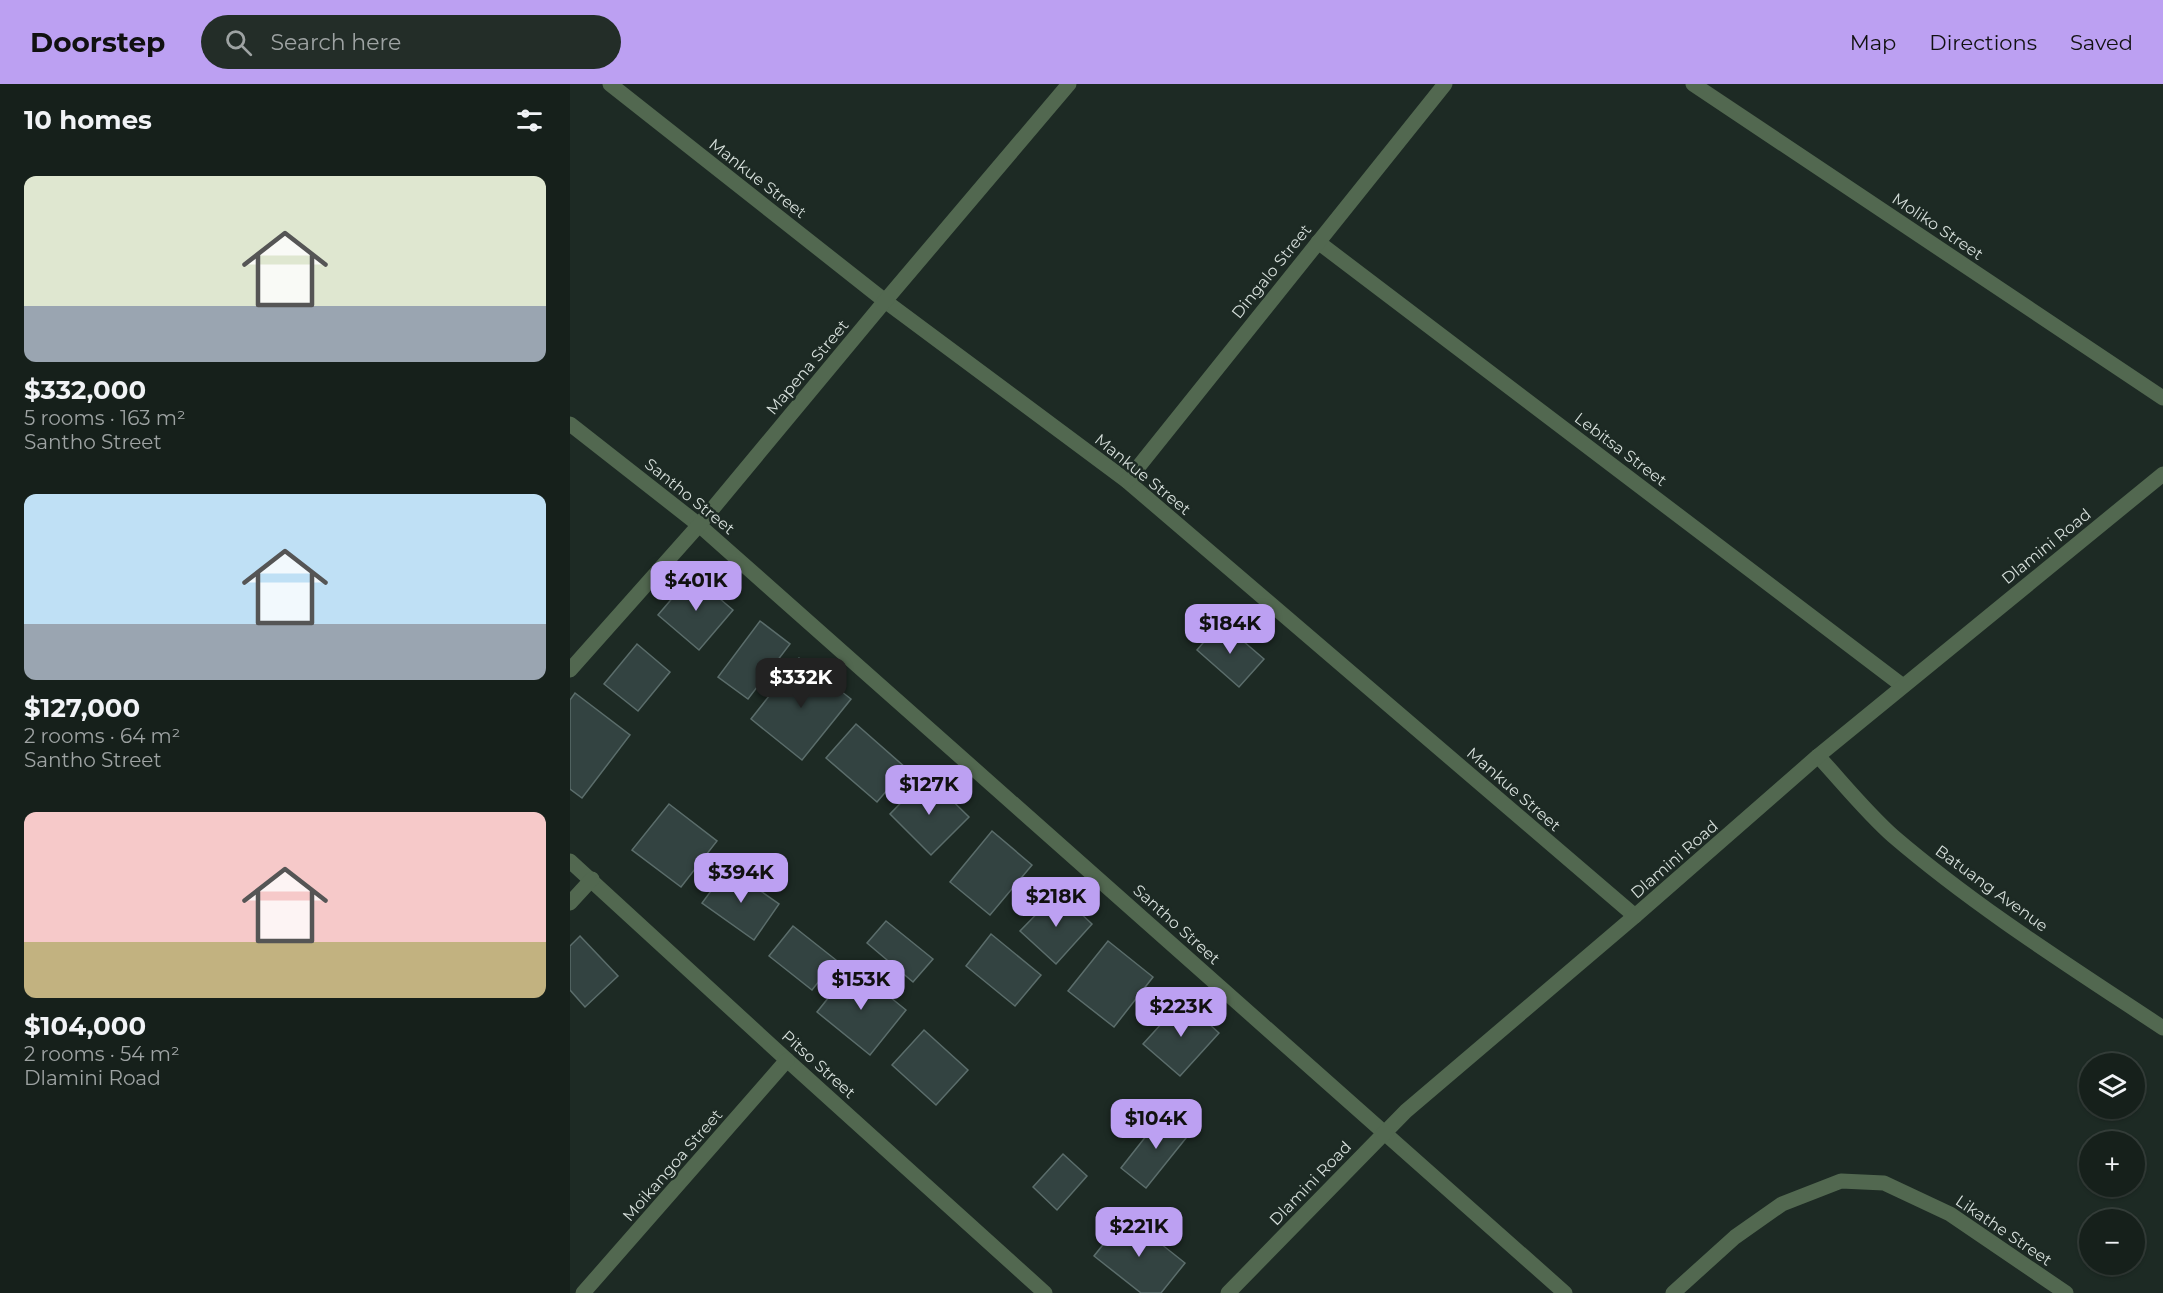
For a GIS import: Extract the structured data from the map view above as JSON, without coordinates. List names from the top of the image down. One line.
{"streets":{"street":["Mankue Street","Moliko Street","Dingalo Street","Mapena Street","Lebitsa Street","Santho Street","Dlamini Road","Batuang Avenue","Pitso Street","Moikangoa Street","Likathe Street"]},"crossings":[["Mankue Street","Dingalo Street"],["Mankue Street","Mapena Street"],["Mankue Street","Dlamini Road"],["Dingalo Street","Lebitsa Street"],["Mapena Street","Santho Street"],["Lebitsa Street","Dlamini Road"],["Santho Street","Dlamini Road"],["Dlamini Road","Batuang Avenue"],["Pitso Street","Moikangoa Street"]],"page":{"header":"Doorstep","search":"Search here","nav":["Map","Directions","Saved"],"heading":"10 homes","list":[{"name":"$332,000","note":"5 rooms · 163 m² · Santho Street"},{"name":"$127,000","note":"2 rooms · 64 m² · Santho Street"},{"name":"$104,000","note":"2 rooms · 54 m² · Dlamini Road"}],"price":["$401K","$184K","$332K","$127K","$394K","$218K","$153K","$223K","$104K","$221K"],"map_buttons":["+","−"]}}
